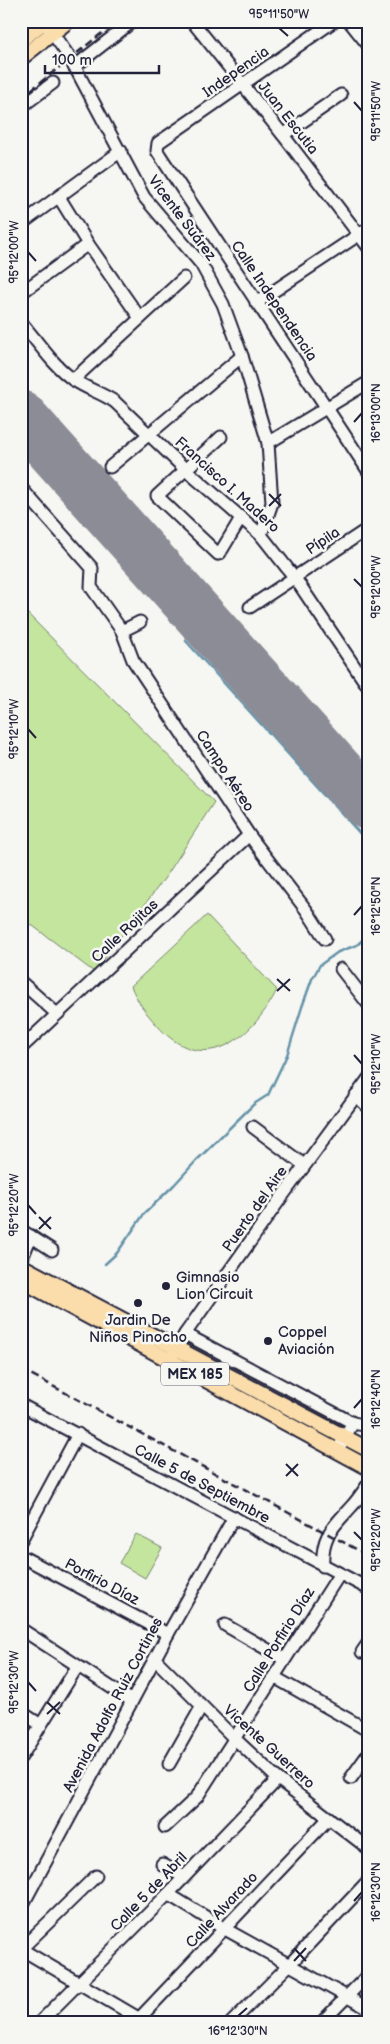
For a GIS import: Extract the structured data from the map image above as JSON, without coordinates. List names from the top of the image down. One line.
{"streets":{"main road":["MEX 185"],"street":["Indepencia","Juan Escutia","Vicente Suárez","Calle Independencia","Francisco I. Madero","Pípila","Campo Aéreo","Calle Rojitas","Puerto del Aire","Calle 5 de Septiembre","Porfirio Díaz","Calle Porfirio Díaz","Avenida Adolfo Ruiz Cortines","Vicente Guerrero","Calle 5 de Abril","Calle Alvarado"]},"crossings":[["Indepencia","Juan Escutia"],["Indepencia","Calle Independencia"],["Vicente Suárez","Francisco I. Madero"],["Francisco I. Madero","Pípila"],["Campo Aéreo","Calle Rojitas"],["Puerto del Aire","MEX 185"],["Calle 5 de Septiembre","Calle Porfirio Díaz"],["Calle 5 de Septiembre","Avenida Adolfo Ruiz Cortines"],["Porfirio Díaz","Avenida Adolfo Ruiz Cortines"],["Calle Porfirio Díaz","Vicente Guerrero"],["Avenida Adolfo Ruiz Cortines","Vicente Guerrero"],["Vicente Guerrero","Calle 5 de Abril"],["Vicente Guerrero","Calle Alvarado"]],"places":["Gimnasio Lion Circuit","Jardin De Niños Pinocho","Coppel Aviación"],"scale_bar":"100 m","coordinates":["95°11'50\"W","95°12'00\"W","16°13'00\"N","95°12'10\"W","16°12'50\"N","95°12'20\"W","16°12'40\"N","95°12'30\"W","16°12'30\"N"]}
